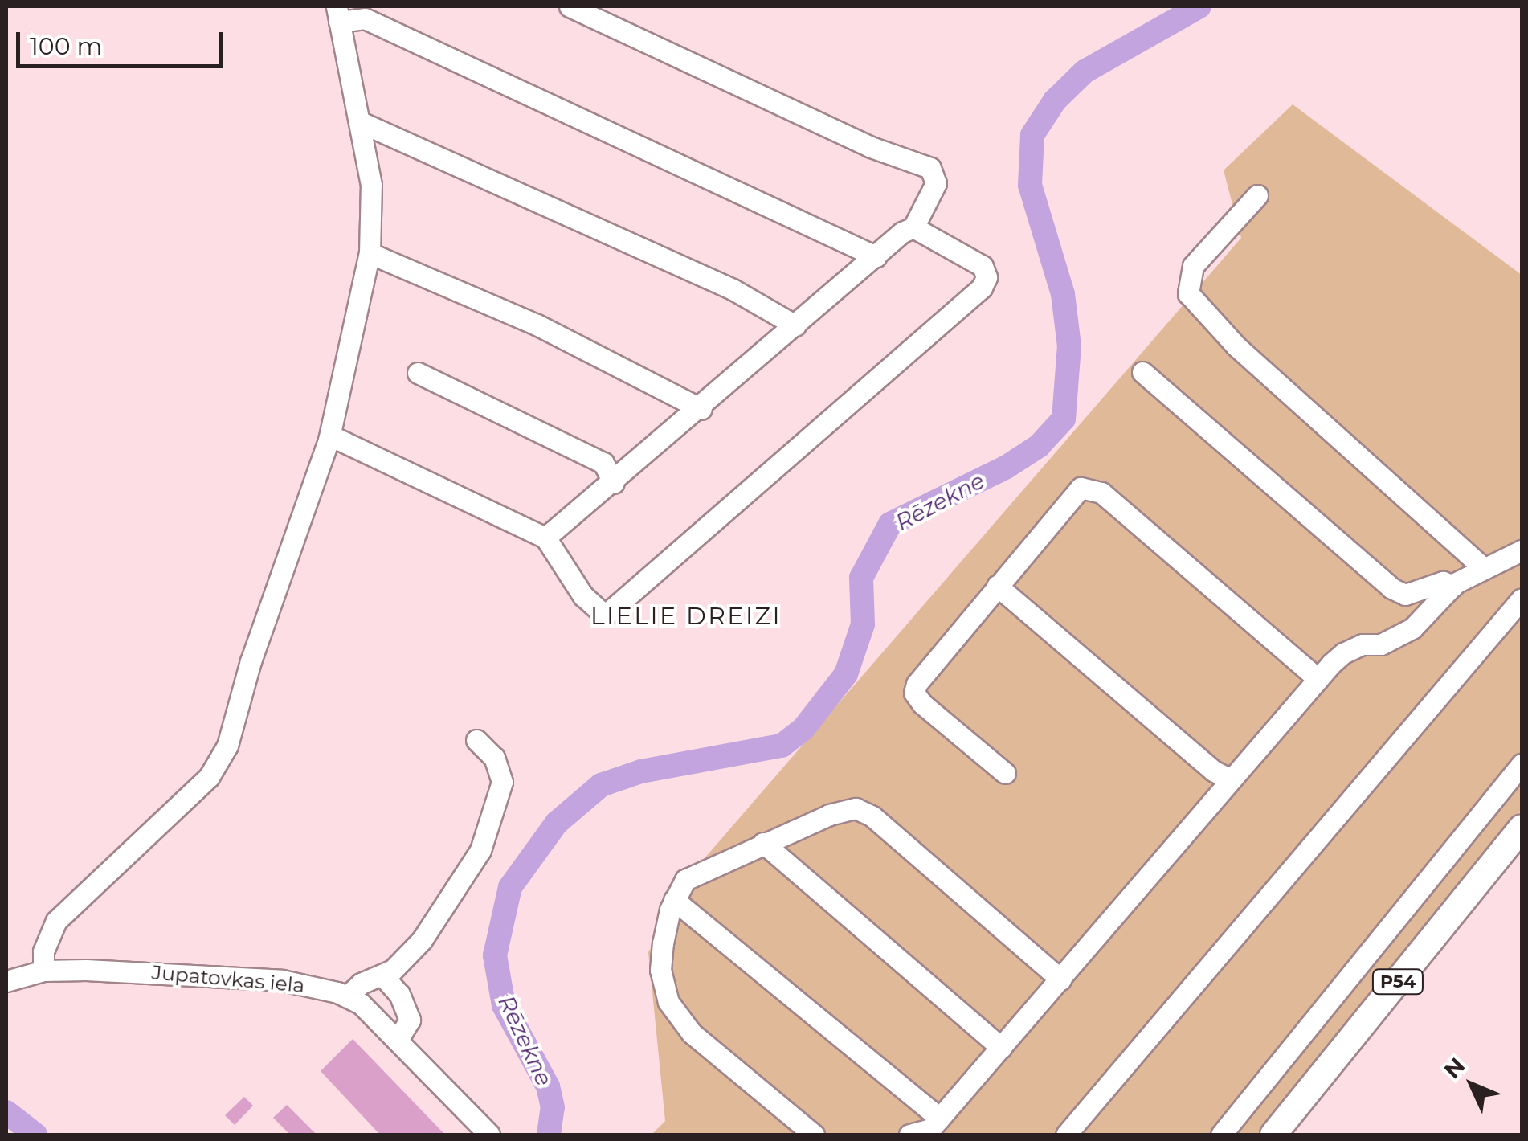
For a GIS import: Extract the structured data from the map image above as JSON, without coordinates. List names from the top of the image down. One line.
{"streets":{"main road":["P54"],"street":["Jupatovkas iela"]},"districts":["LIELIE DREIZI"],"water":["Rēzekne"],"scale_bar":"100 m","north":"top left"}
